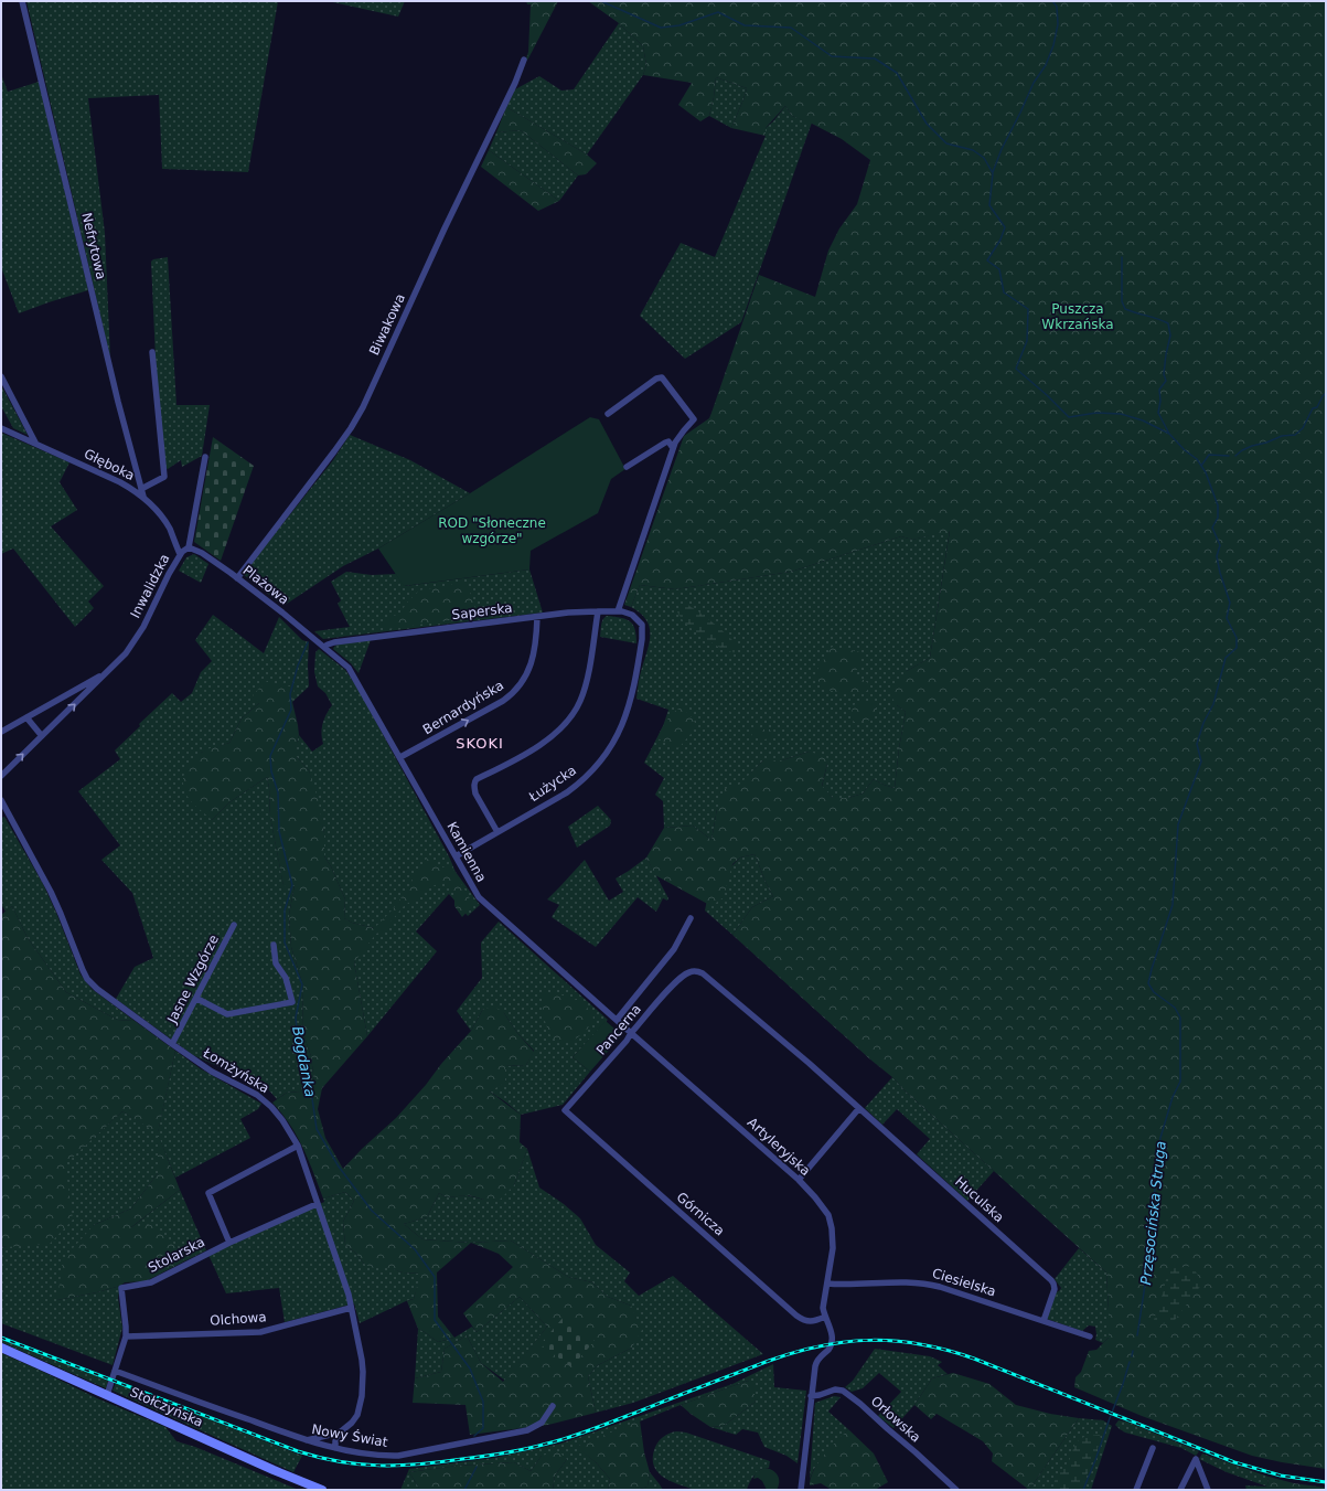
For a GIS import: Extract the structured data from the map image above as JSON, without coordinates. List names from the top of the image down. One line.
{"streets":{"street":["Nefrytowa","Biwakowa","Głęboka","Plażowa","Inwalidzka","Saperska","Bernardyńska","Łużycka","Kamienna","Jasne Wzgórze","Pancerna","Łomżyńska","Artyleryjska","Huculska","Górnicza","Stolarska","Ciesielska","Olchowa","Stołczyńska","Orłowska","Nowy Świat"]},"crossings":[["Nefrytowa","Głęboka"],["Biwakowa","Plażowa"],["Głęboka","Inwalidzka"],["Plażowa","Inwalidzka"],["Plażowa","Saperska"],["Plażowa","Kamienna"],["Saperska","Bernardyńska"],["Saperska","Łużycka"],["Saperska","Kamienna"],["Bernardyńska","Kamienna"],["Łużycka","Kamienna"],["Kamienna","Pancerna"],["Kamienna","Artyleryjska"],["Jasne Wzgórze","Łomżyńska"],["Pancerna","Artyleryjska"],["Pancerna","Huculska"],["Pancerna","Górnicza"],["Łomżyńska","Stolarska"],["Łomżyńska","Olchowa"],["Artyleryjska","Górnicza"],["Artyleryjska","Ciesielska"],["Huculska","Ciesielska"],["Stolarska","Olchowa"],["Stolarska","Stołczyńska"],["Stolarska","Nowy Świat"]],"one_way":["Bernardyńska"],"districts":["SKOKI"],"water":["Bogdanka","Przęsocińska Struga"],"parks":["Puszcza Wkrzańska","ROD \"Słoneczne wzgórze\""]}
